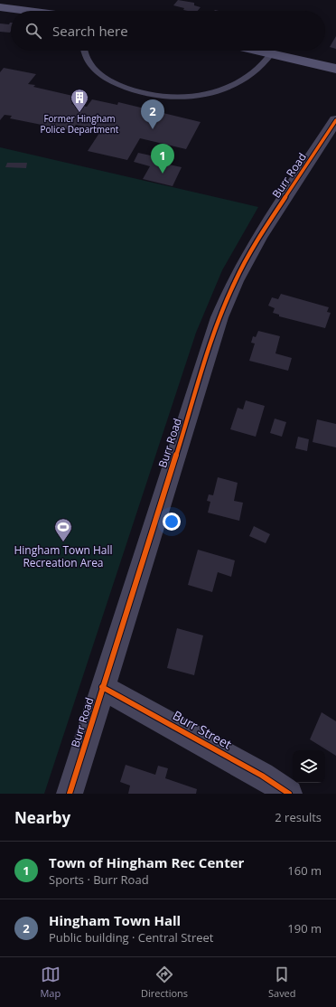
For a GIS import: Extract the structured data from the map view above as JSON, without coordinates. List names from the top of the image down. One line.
{"streets":{"street":["Burr Road","Burr Street"]},"crossings":[["Burr Road","Burr Street"]],"places":{"building":["Former Hingham Police Department"],"sports":["Hingham Town Hall Recreation Area"]},"page":{"search":"Search here","pins":["2","1"],"heading":["Nearby","2 results"],"list":[{"mark":"1","name":"Town of Hingham Rec Center","note":"Sports · Burr Road","value":"160 m"},{"mark":"2","name":"Hingham Town Hall","note":"Public building · Central Street","value":"190 m"}],"nav":["Map","Directions","Saved"]}}
